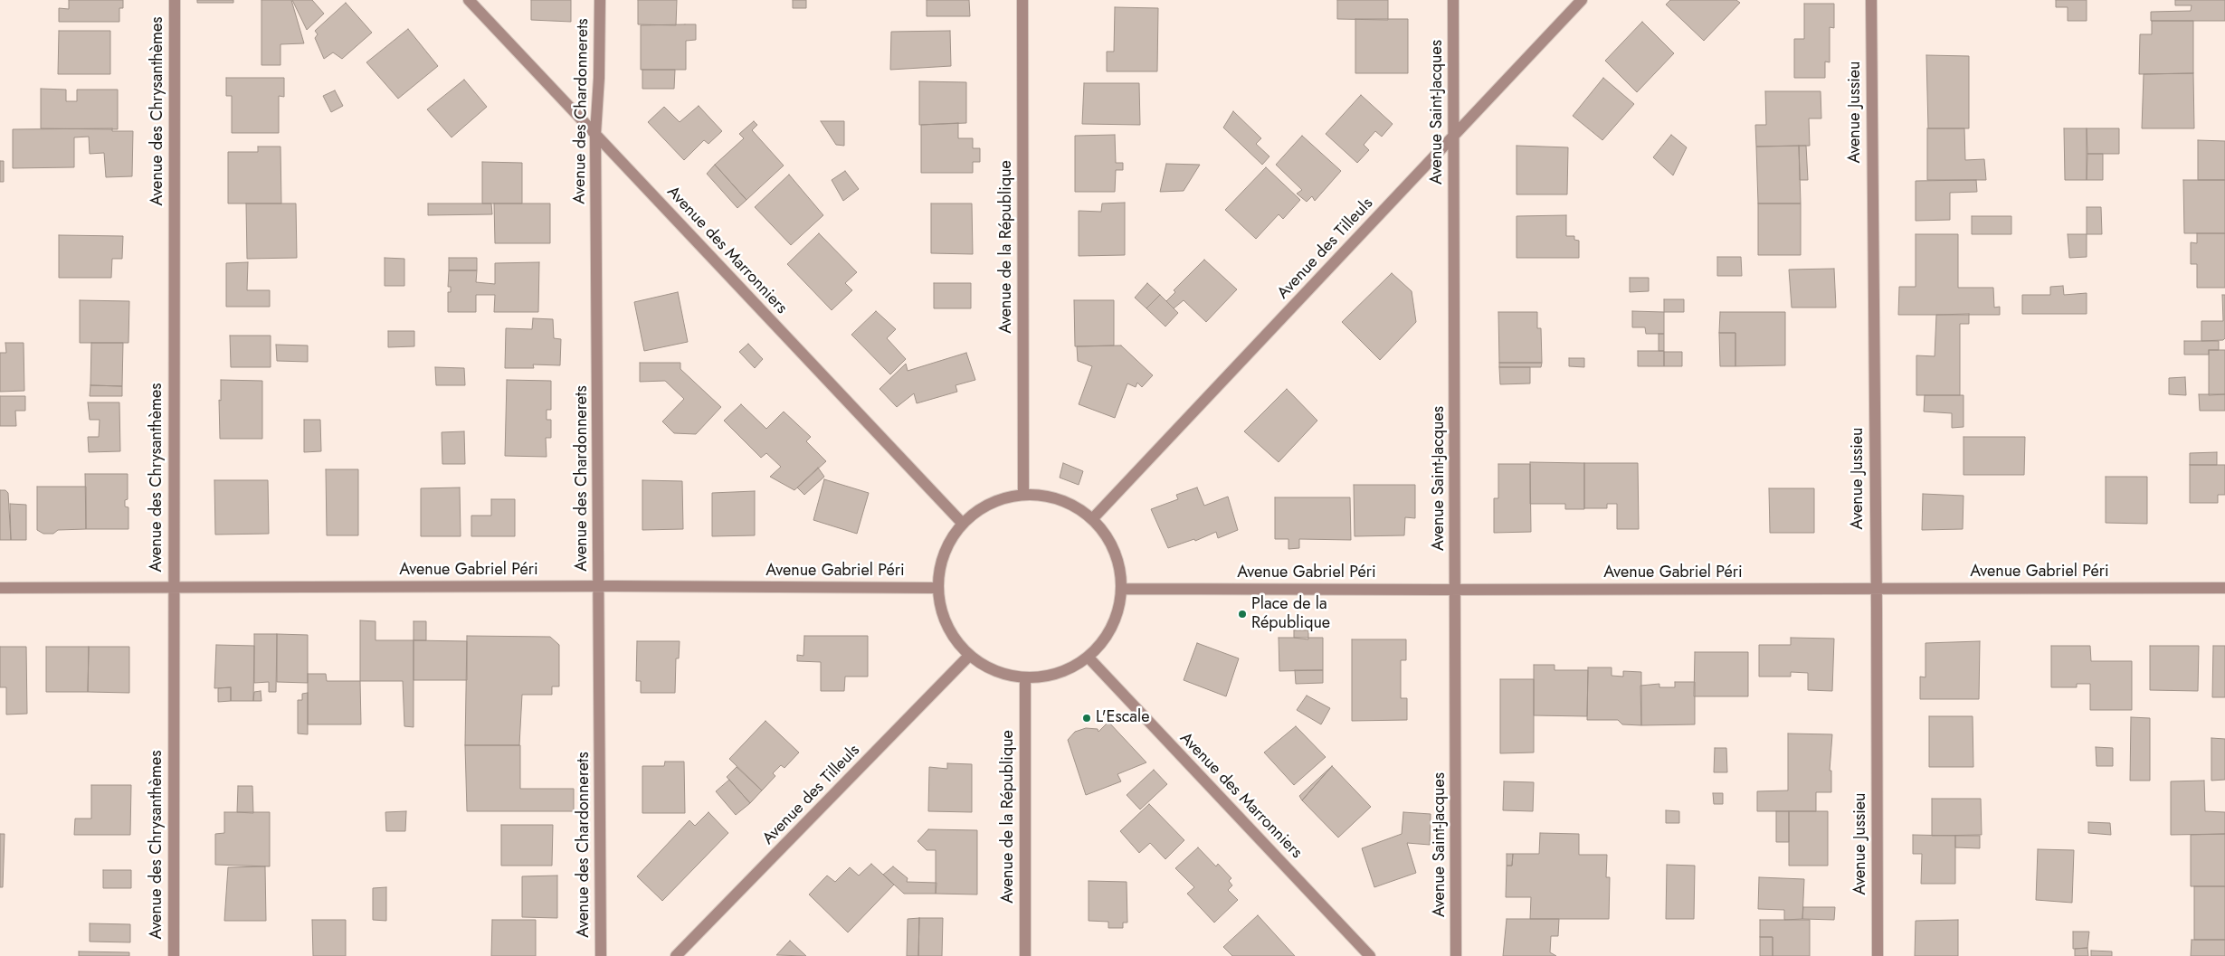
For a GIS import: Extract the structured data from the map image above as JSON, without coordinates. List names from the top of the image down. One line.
{"streets":{"street":["Avenue des Chrysanthèmes","Avenue des Chardonnerets","Avenue Saint-Jacques","Avenue Jussieu","Avenue de la République","Avenue des Tilleuls","Avenue des Marronniers","Avenue Gabriel Péri"]},"crossings":[["Avenue des Chrysanthèmes","Avenue Gabriel Péri"],["Avenue des Chardonnerets","Avenue des Marronniers"],["Avenue des Chardonnerets","Avenue Gabriel Péri"],["Avenue Saint-Jacques","Avenue des Tilleuls"],["Avenue Saint-Jacques","Avenue Gabriel Péri"],["Avenue Jussieu","Avenue Gabriel Péri"]],"places":["Place de la République","L'Escale"]}
